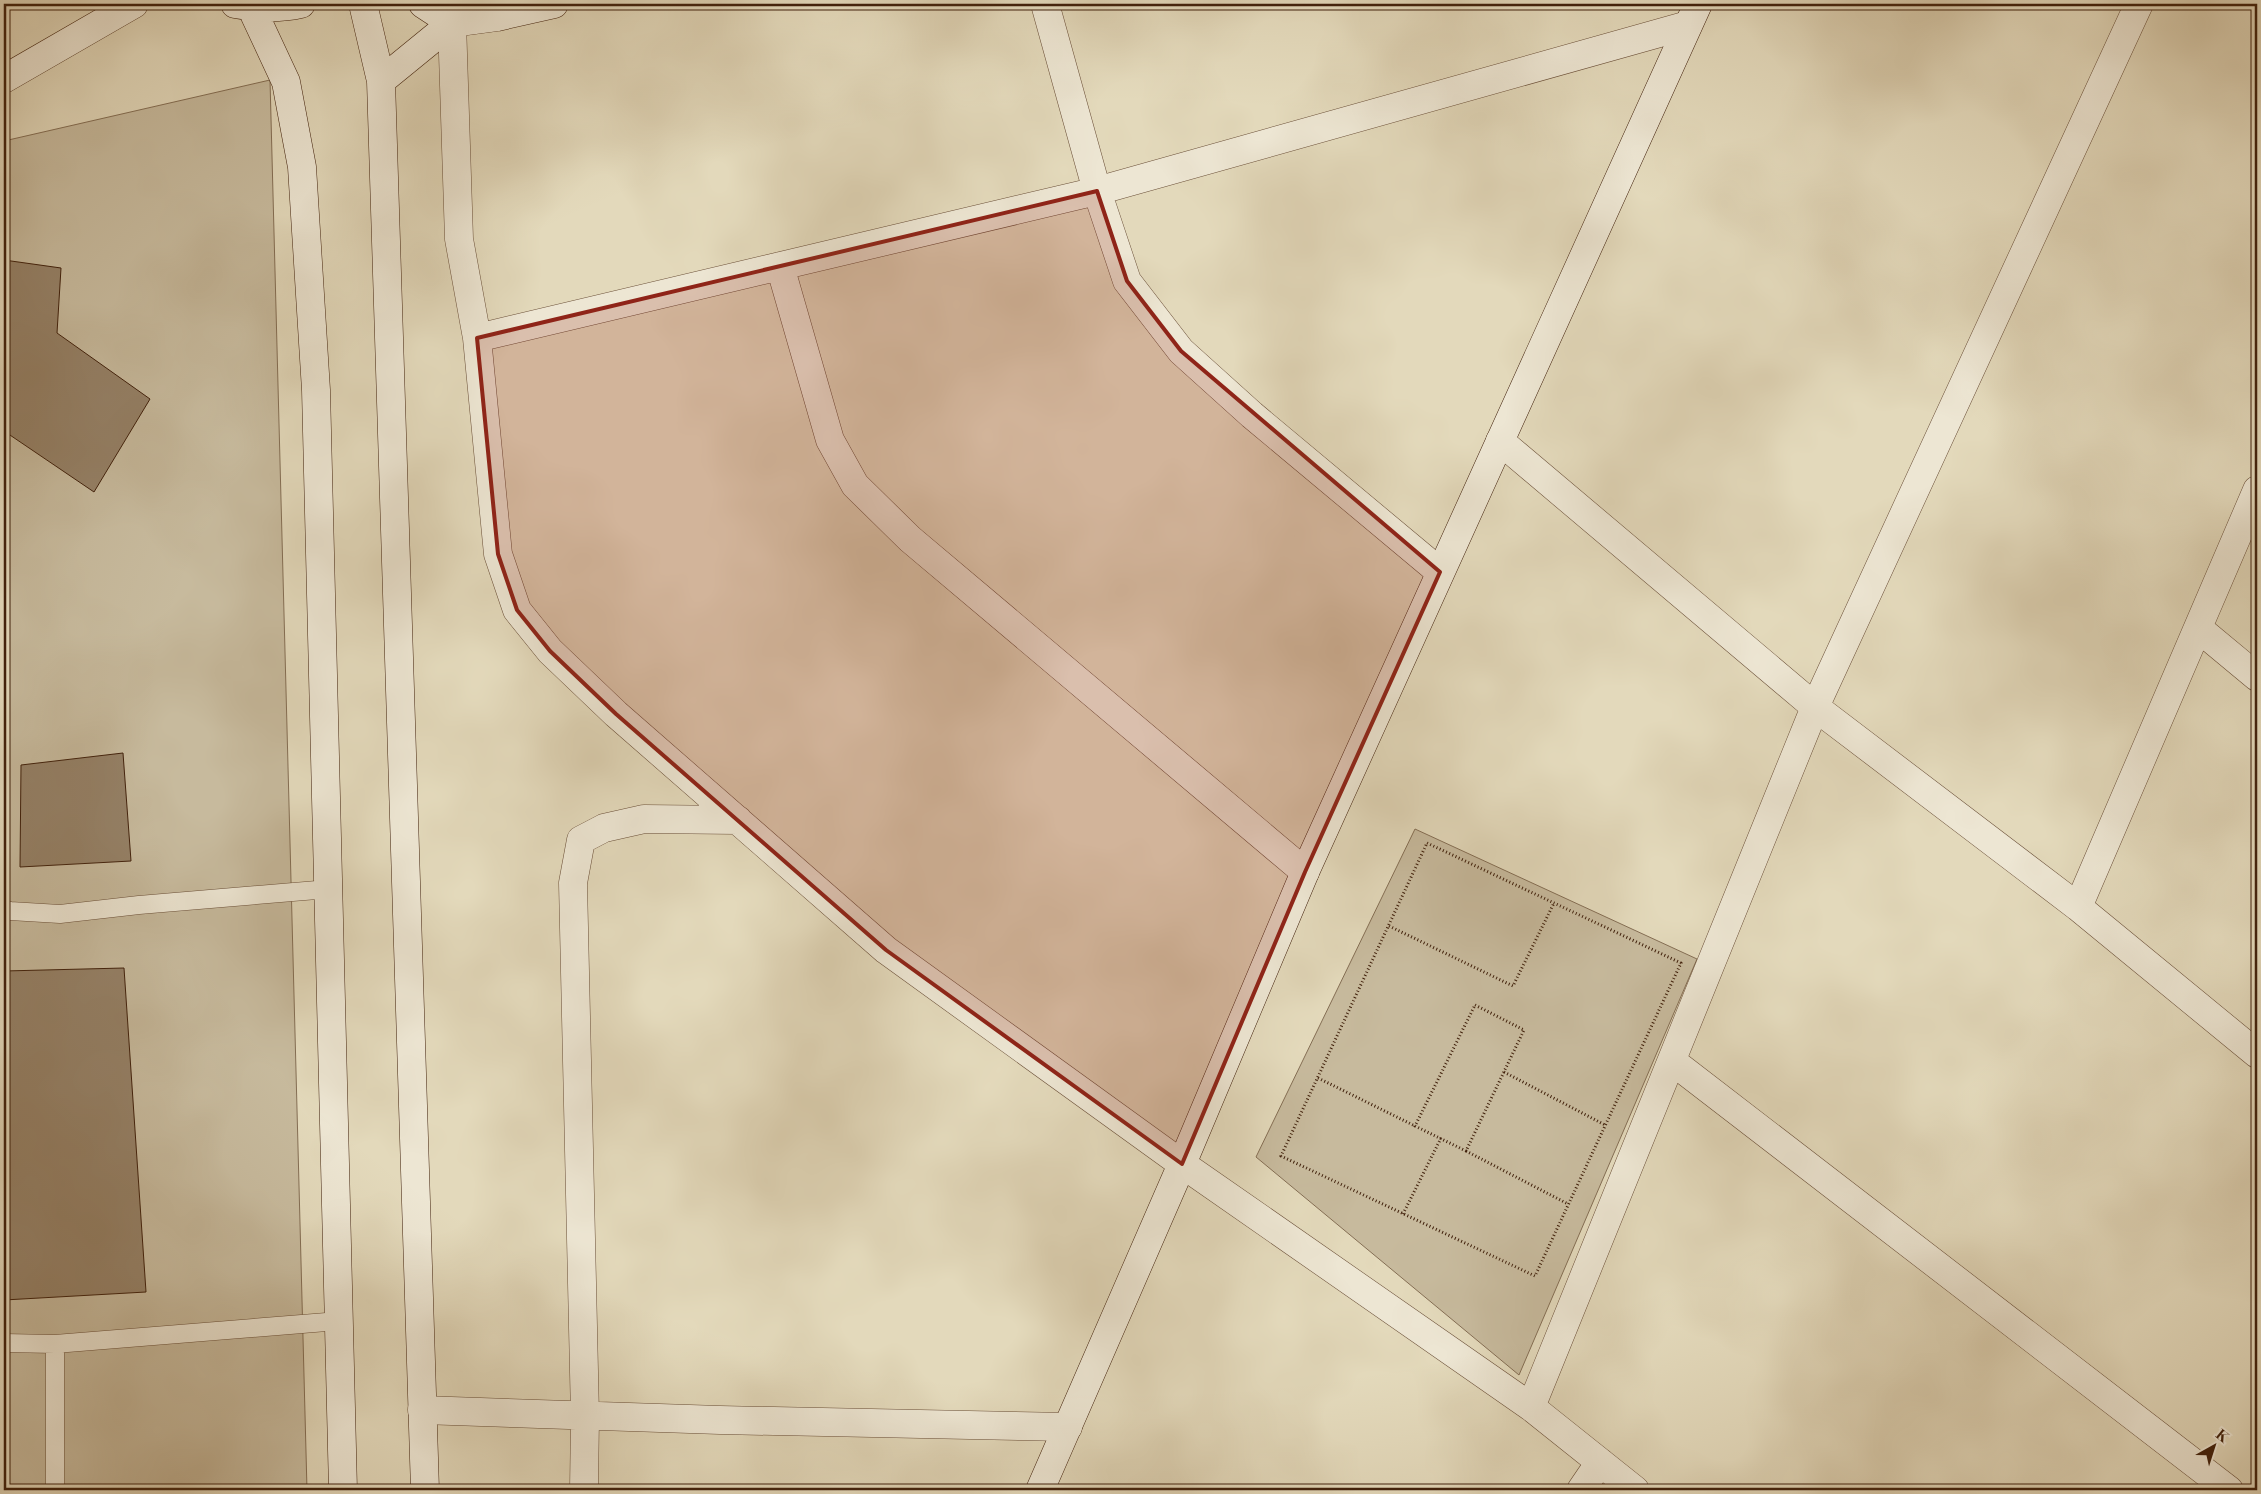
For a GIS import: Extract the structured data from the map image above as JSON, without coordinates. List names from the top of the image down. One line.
{"north":"top right"}
